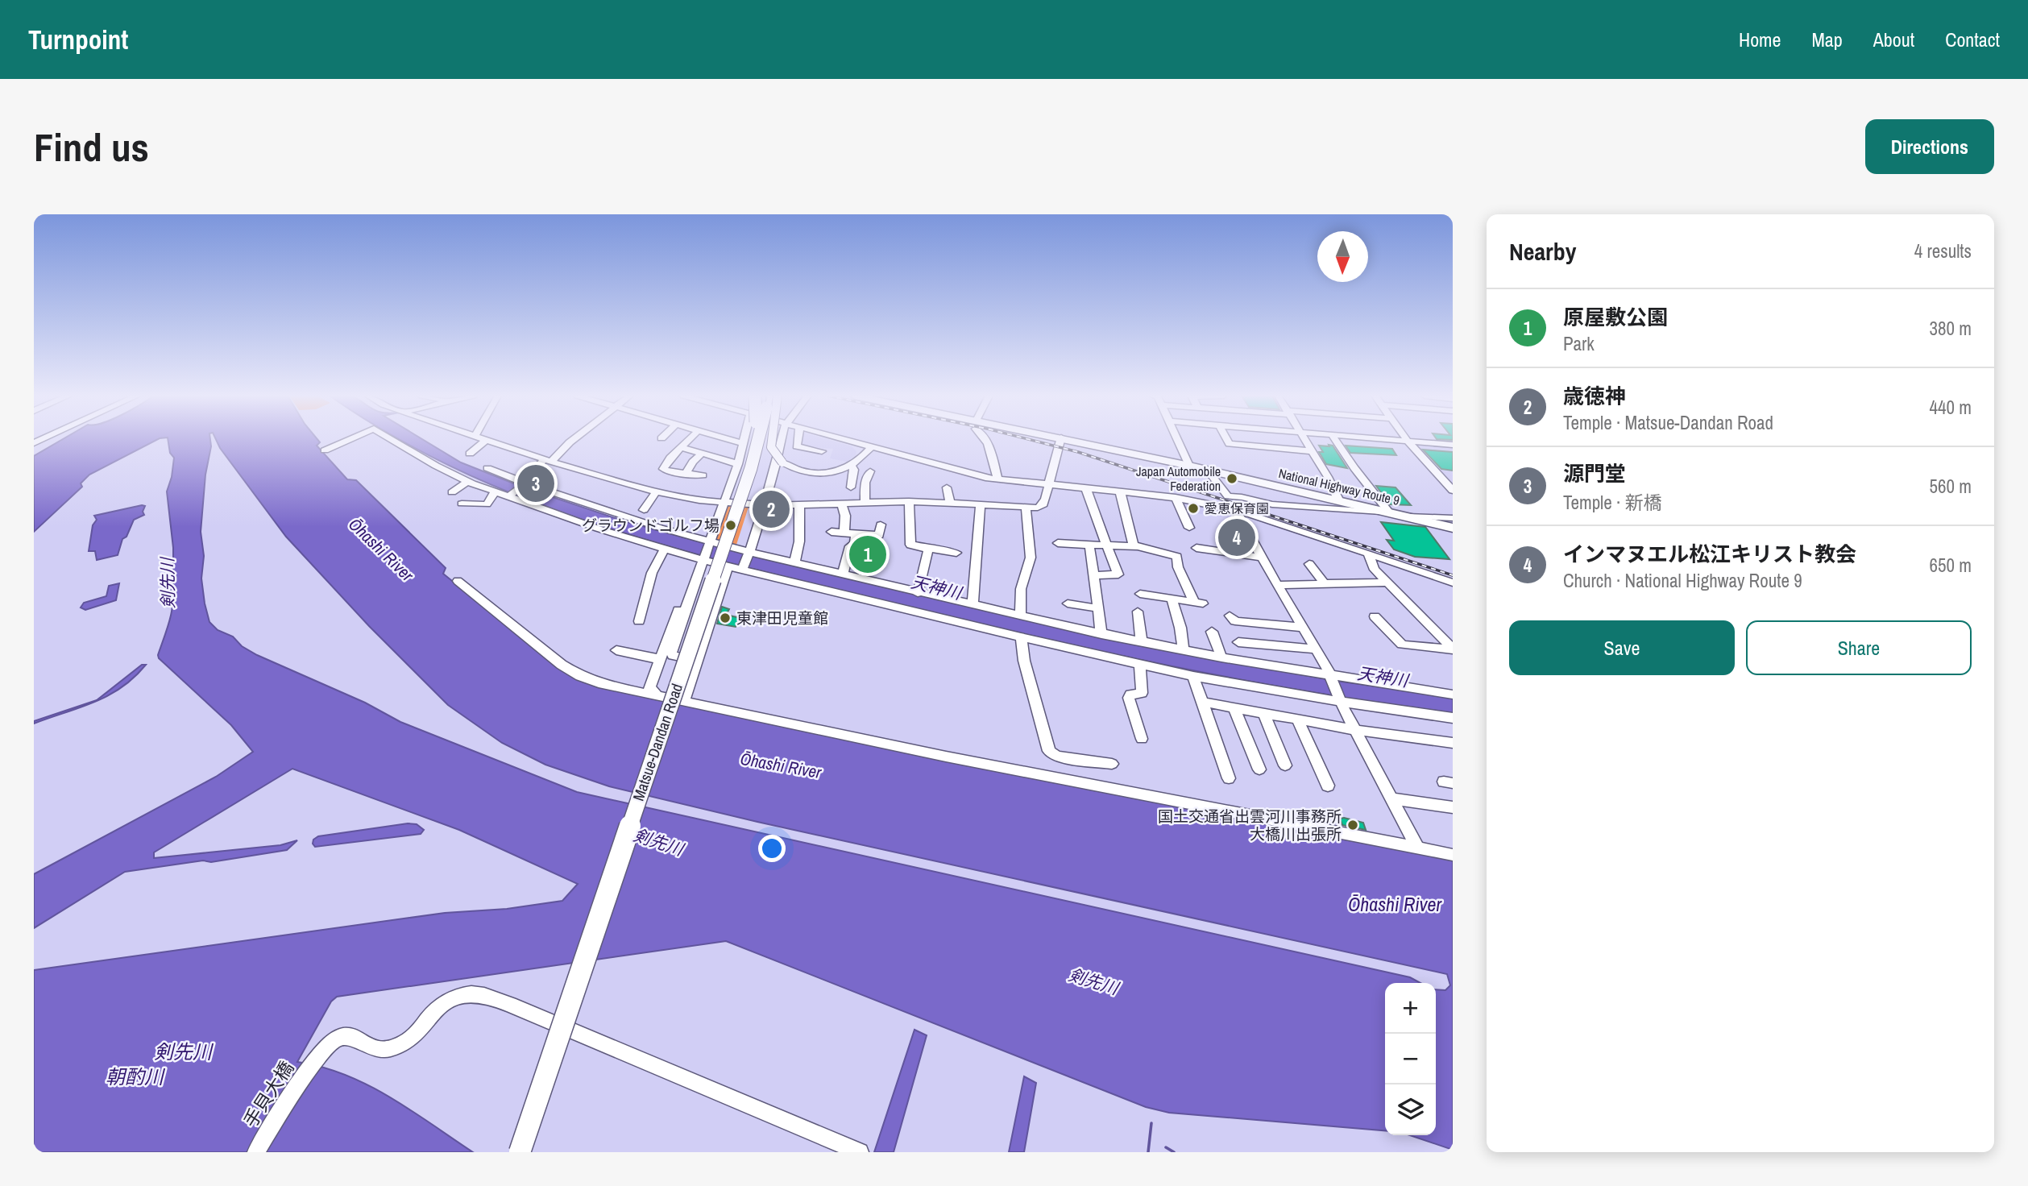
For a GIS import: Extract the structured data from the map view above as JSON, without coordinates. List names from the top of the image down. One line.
{"streets":{"highway":["National Highway Route 9","Matsue-Dandan Road"],"street":["手貝大橋"]},"water":["Ōhashi River","剣先川","天神川","朝酌川"],"places":["Japan Automobile Federation","愛恵保育園","グラウンドゴルフ場","東津田児童館","国土交通省出雲河川事務所 大橋川出張所"],"north":"bottom","page":{"header":"Turnpoint","nav":["Home","Map","About","Contact"],"buttons":["Directions",["Save","Share"]],"title":"Find us","heading":["Nearby","4 results"],"list":[{"mark":"1","name":"原屋敷公園","note":"Park","value":"380 m"},{"mark":"2","name":"歳徳神","note":"Temple · Matsue-Dandan Road","value":"440 m"},{"mark":"3","name":"源門堂","note":"Temple · 新橋","value":"560 m"},{"mark":"4","name":"インマヌエル松江キリスト教会","note":"Church · National Highway Route 9","value":"650 m"}],"pins":["3","2","4","1"],"map_buttons":["+","−"]}}
